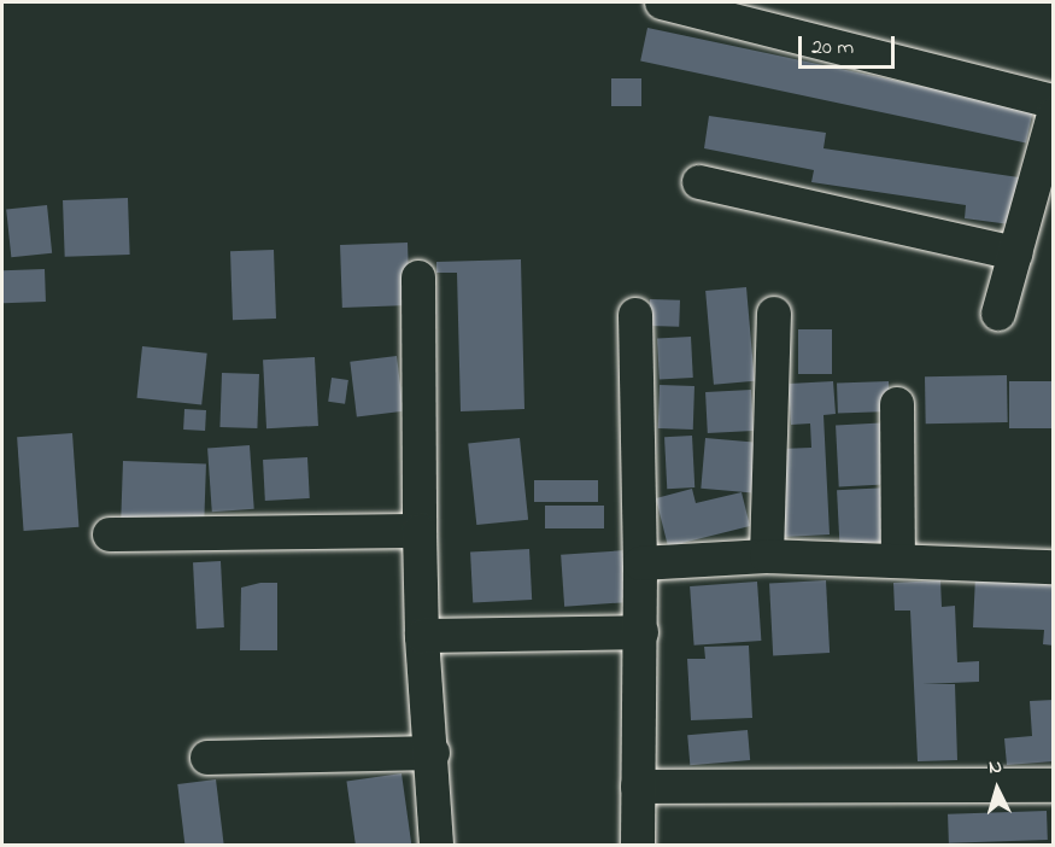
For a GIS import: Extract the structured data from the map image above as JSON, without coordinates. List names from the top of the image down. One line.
{"scale_bar":"20 m","north":"top"}
